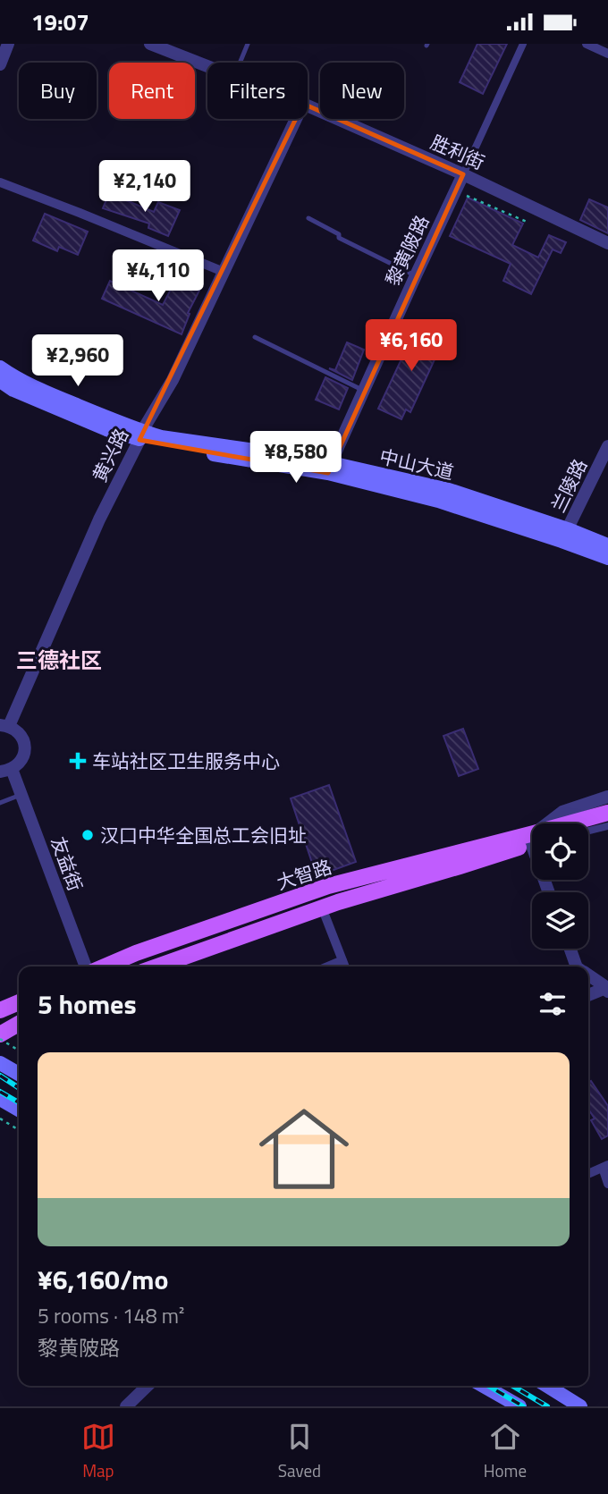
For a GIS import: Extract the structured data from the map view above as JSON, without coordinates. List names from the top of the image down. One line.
{"streets":{"main road":["中山大道","大智路"],"street":["胜利街","黎黄陂路","黄兴路","兰陵路","友益街"]},"crossings":[["胜利街","黎黄陂路"],["黎黄陂路","中山大道"],["黄兴路","中山大道"],["中山大道","兰陵路"]],"districts":["三德社区"],"places":{"health":["车站社区卫生服务中心"],"other":["汉口中华全国总工会旧址"]},"page":{"status":"19:07","chip":["Buy","Rent","Filters","New"],"price":["¥2,140","¥4,110","¥6,160","¥2,960","¥8,580"],"heading":"5 homes","list":[{"name":"¥6,160/mo","note":"5 rooms · 148 m² · 黎黄陂路"}],"tabs":["Map","Saved","Home"]}}
